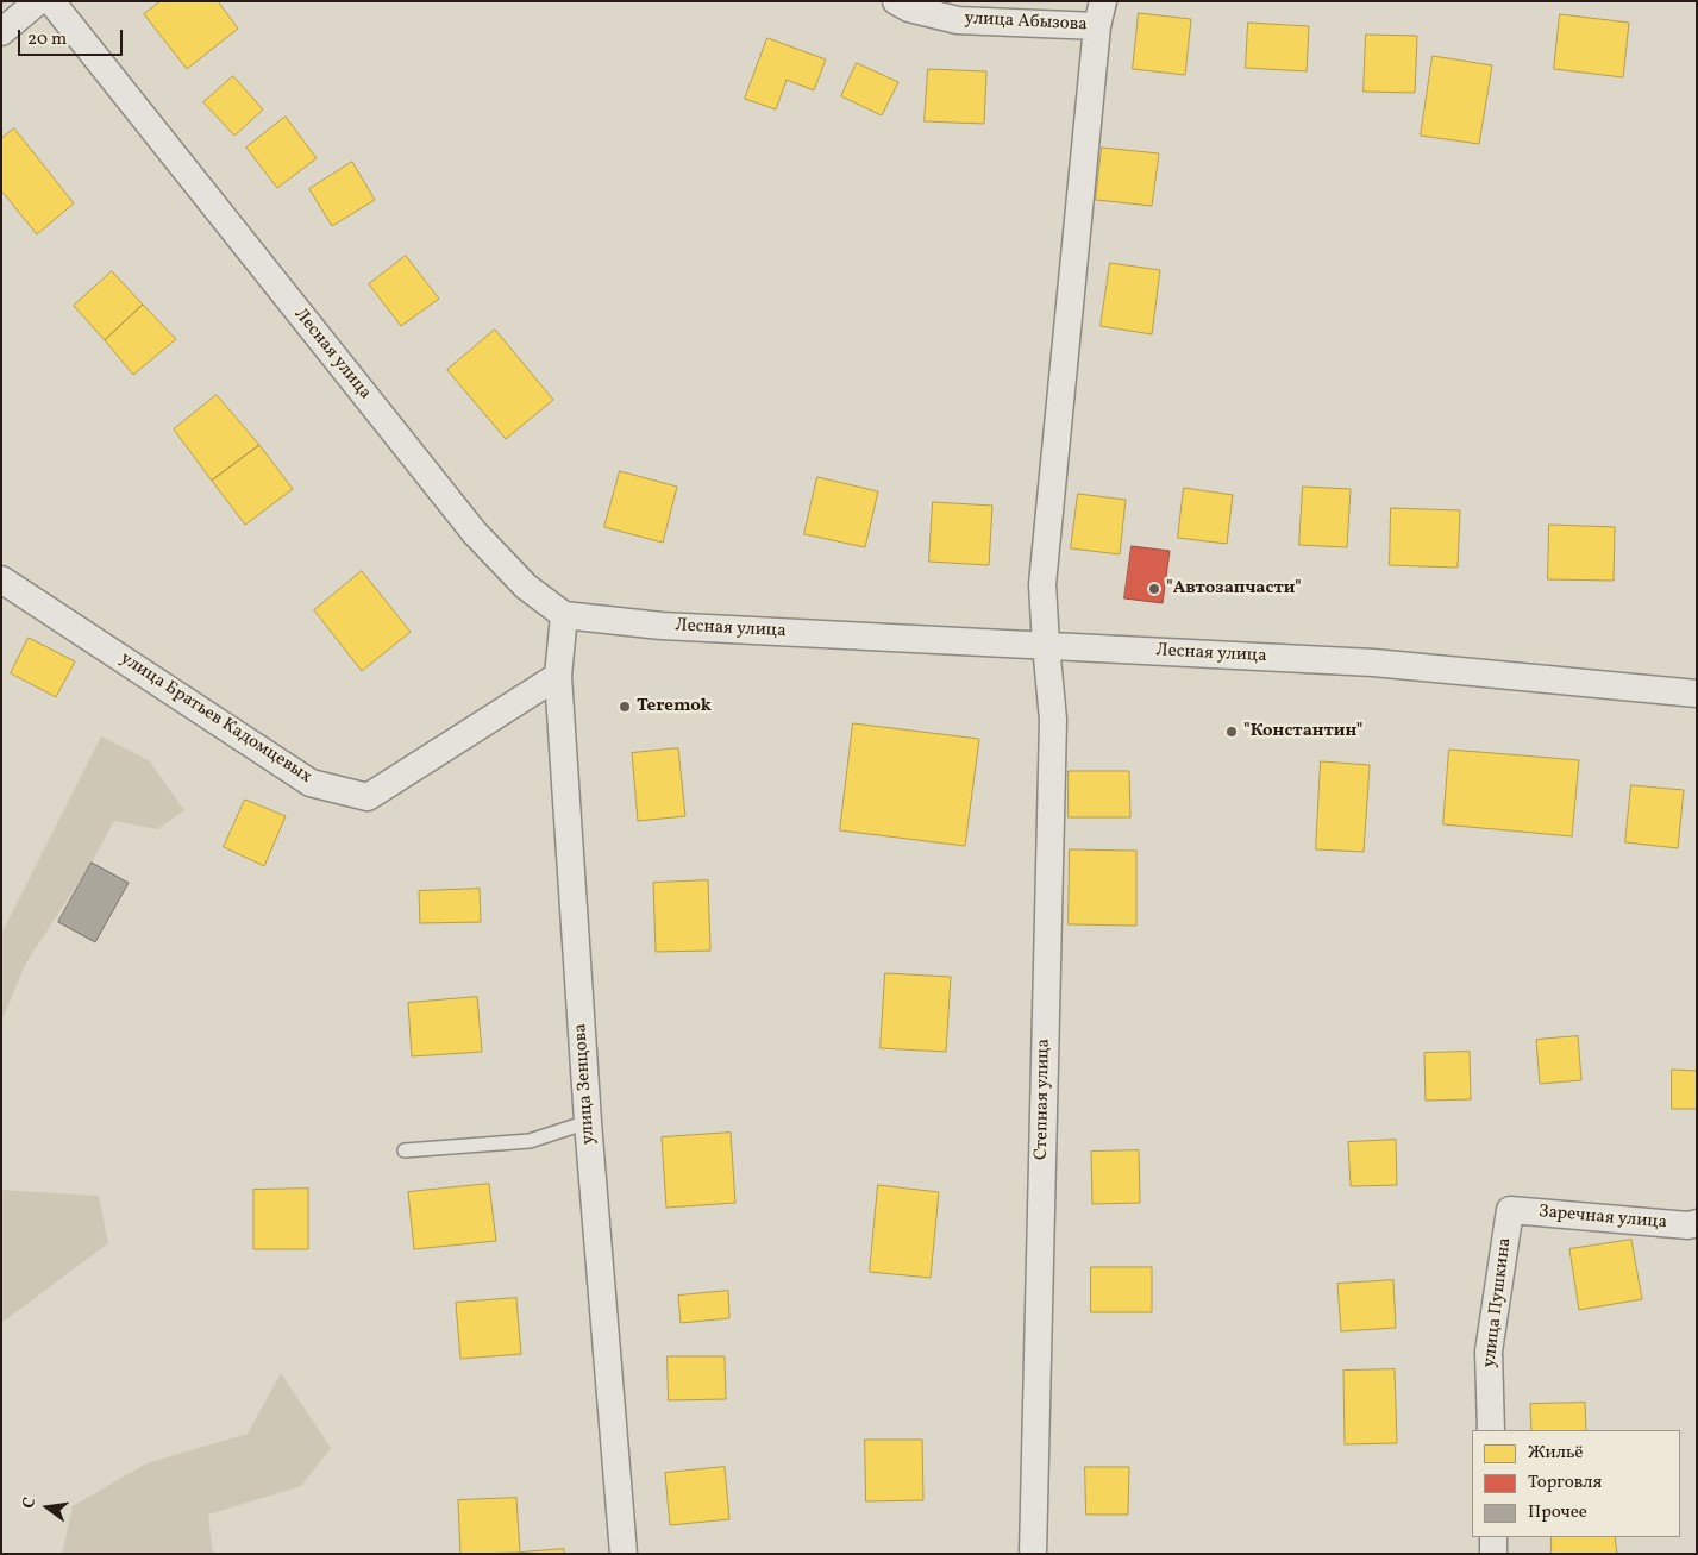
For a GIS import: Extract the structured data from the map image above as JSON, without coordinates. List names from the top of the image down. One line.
{"streets":{"street":["улица Абызова","Лесная улица","улица Братьев Кадомцевых","улица Зенцова","Степная улица","Заречная улица","улица Пушкина"]},"crossings":[["улица Абызова","Степная улица"],["Лесная улица","улица Зенцова"],["Лесная улица","Степная улица"],["улица Братьев Кадомцевых","улица Зенцова"],["Заречная улица","улица Пушкина"]],"places":["\"Автозапчасти\"","Teremok","\"Константин\""],"legend":["Жильё","Торговля","Прочее"],"scale_bar":"20 m","north":"left"}
